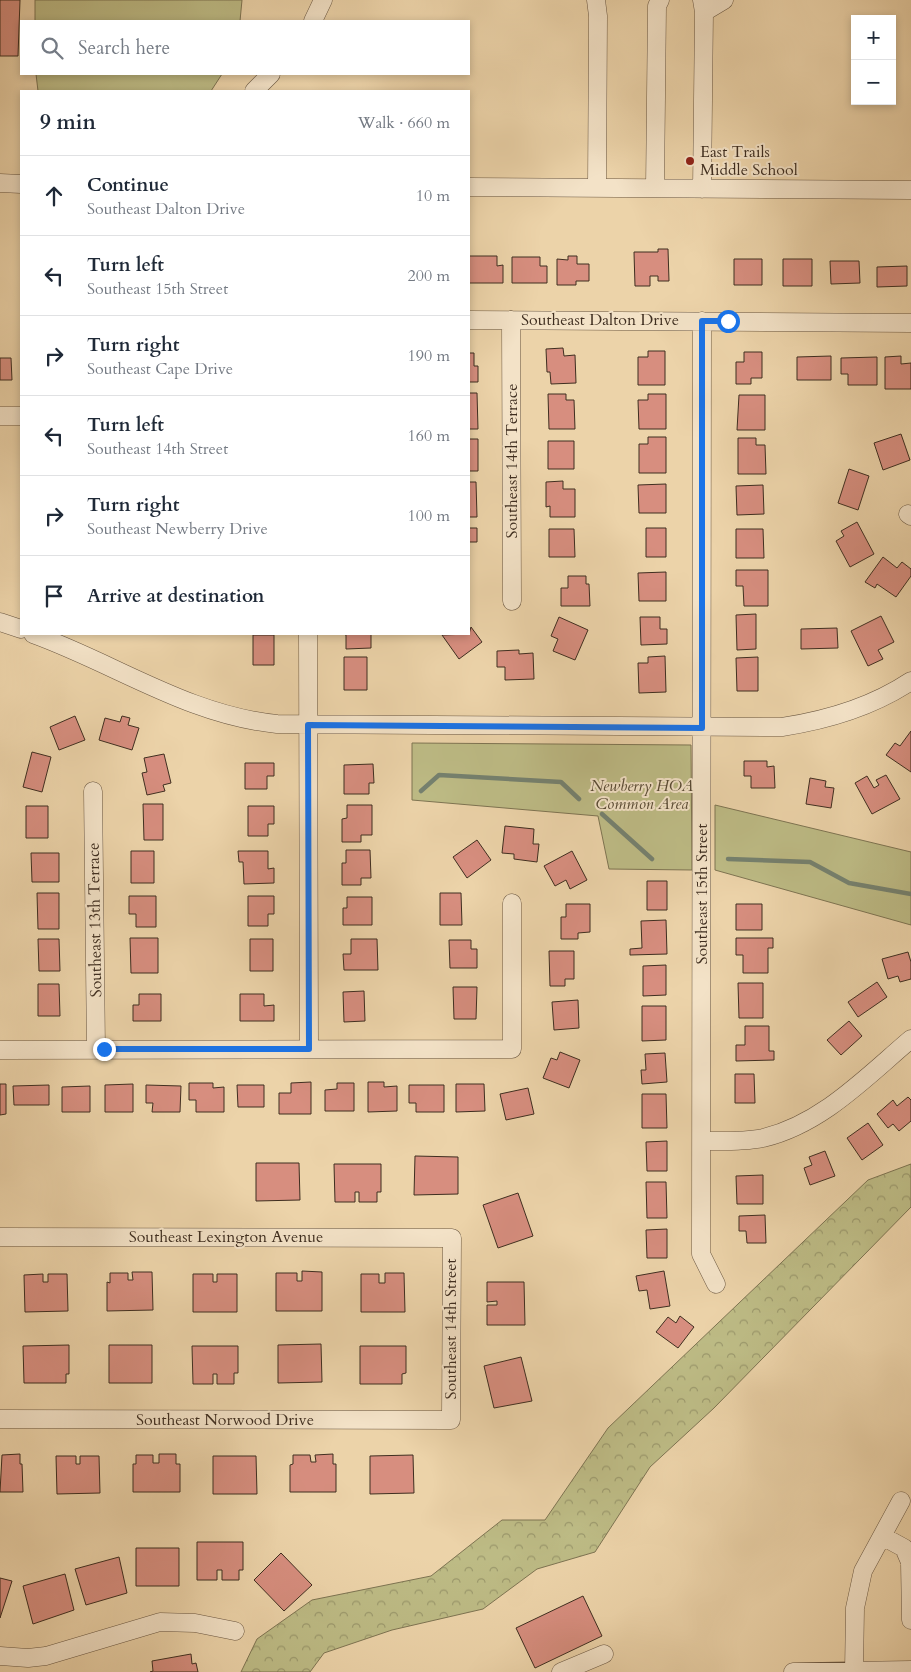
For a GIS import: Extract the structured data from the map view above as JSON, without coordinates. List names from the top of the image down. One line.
{"streets":{"street":["Southeast Dalton Drive","Southeast 14th Terrace","Southeast 15th Street","Southeast 13th Terrace","Southeast Lexington Avenue","Southeast 14th Street","Southeast Norwood Drive"]},"crossings":[["Southeast Dalton Drive","Southeast 14th Terrace"],["Southeast Dalton Drive","Southeast 15th Street"],["Southeast Lexington Avenue","Southeast 14th Street"],["Southeast 14th Street","Southeast Norwood Drive"]],"parks":["Newberry HOA Common Area"],"places":["East Trails Middle School"],"page":{"map_buttons":["+","−"],"search":"Search here","heading":["9 min","Walk · 660 m"],"list":[["Continue","Southeast Dalton Drive","10 m"],["Turn left","Southeast 15th Street","200 m"],["Turn right","Southeast Cape Drive","190 m"],["Turn left","Southeast 14th Street","160 m"],["Turn right","Southeast Newberry Drive","100 m"],"Arrive at destination"]}}
